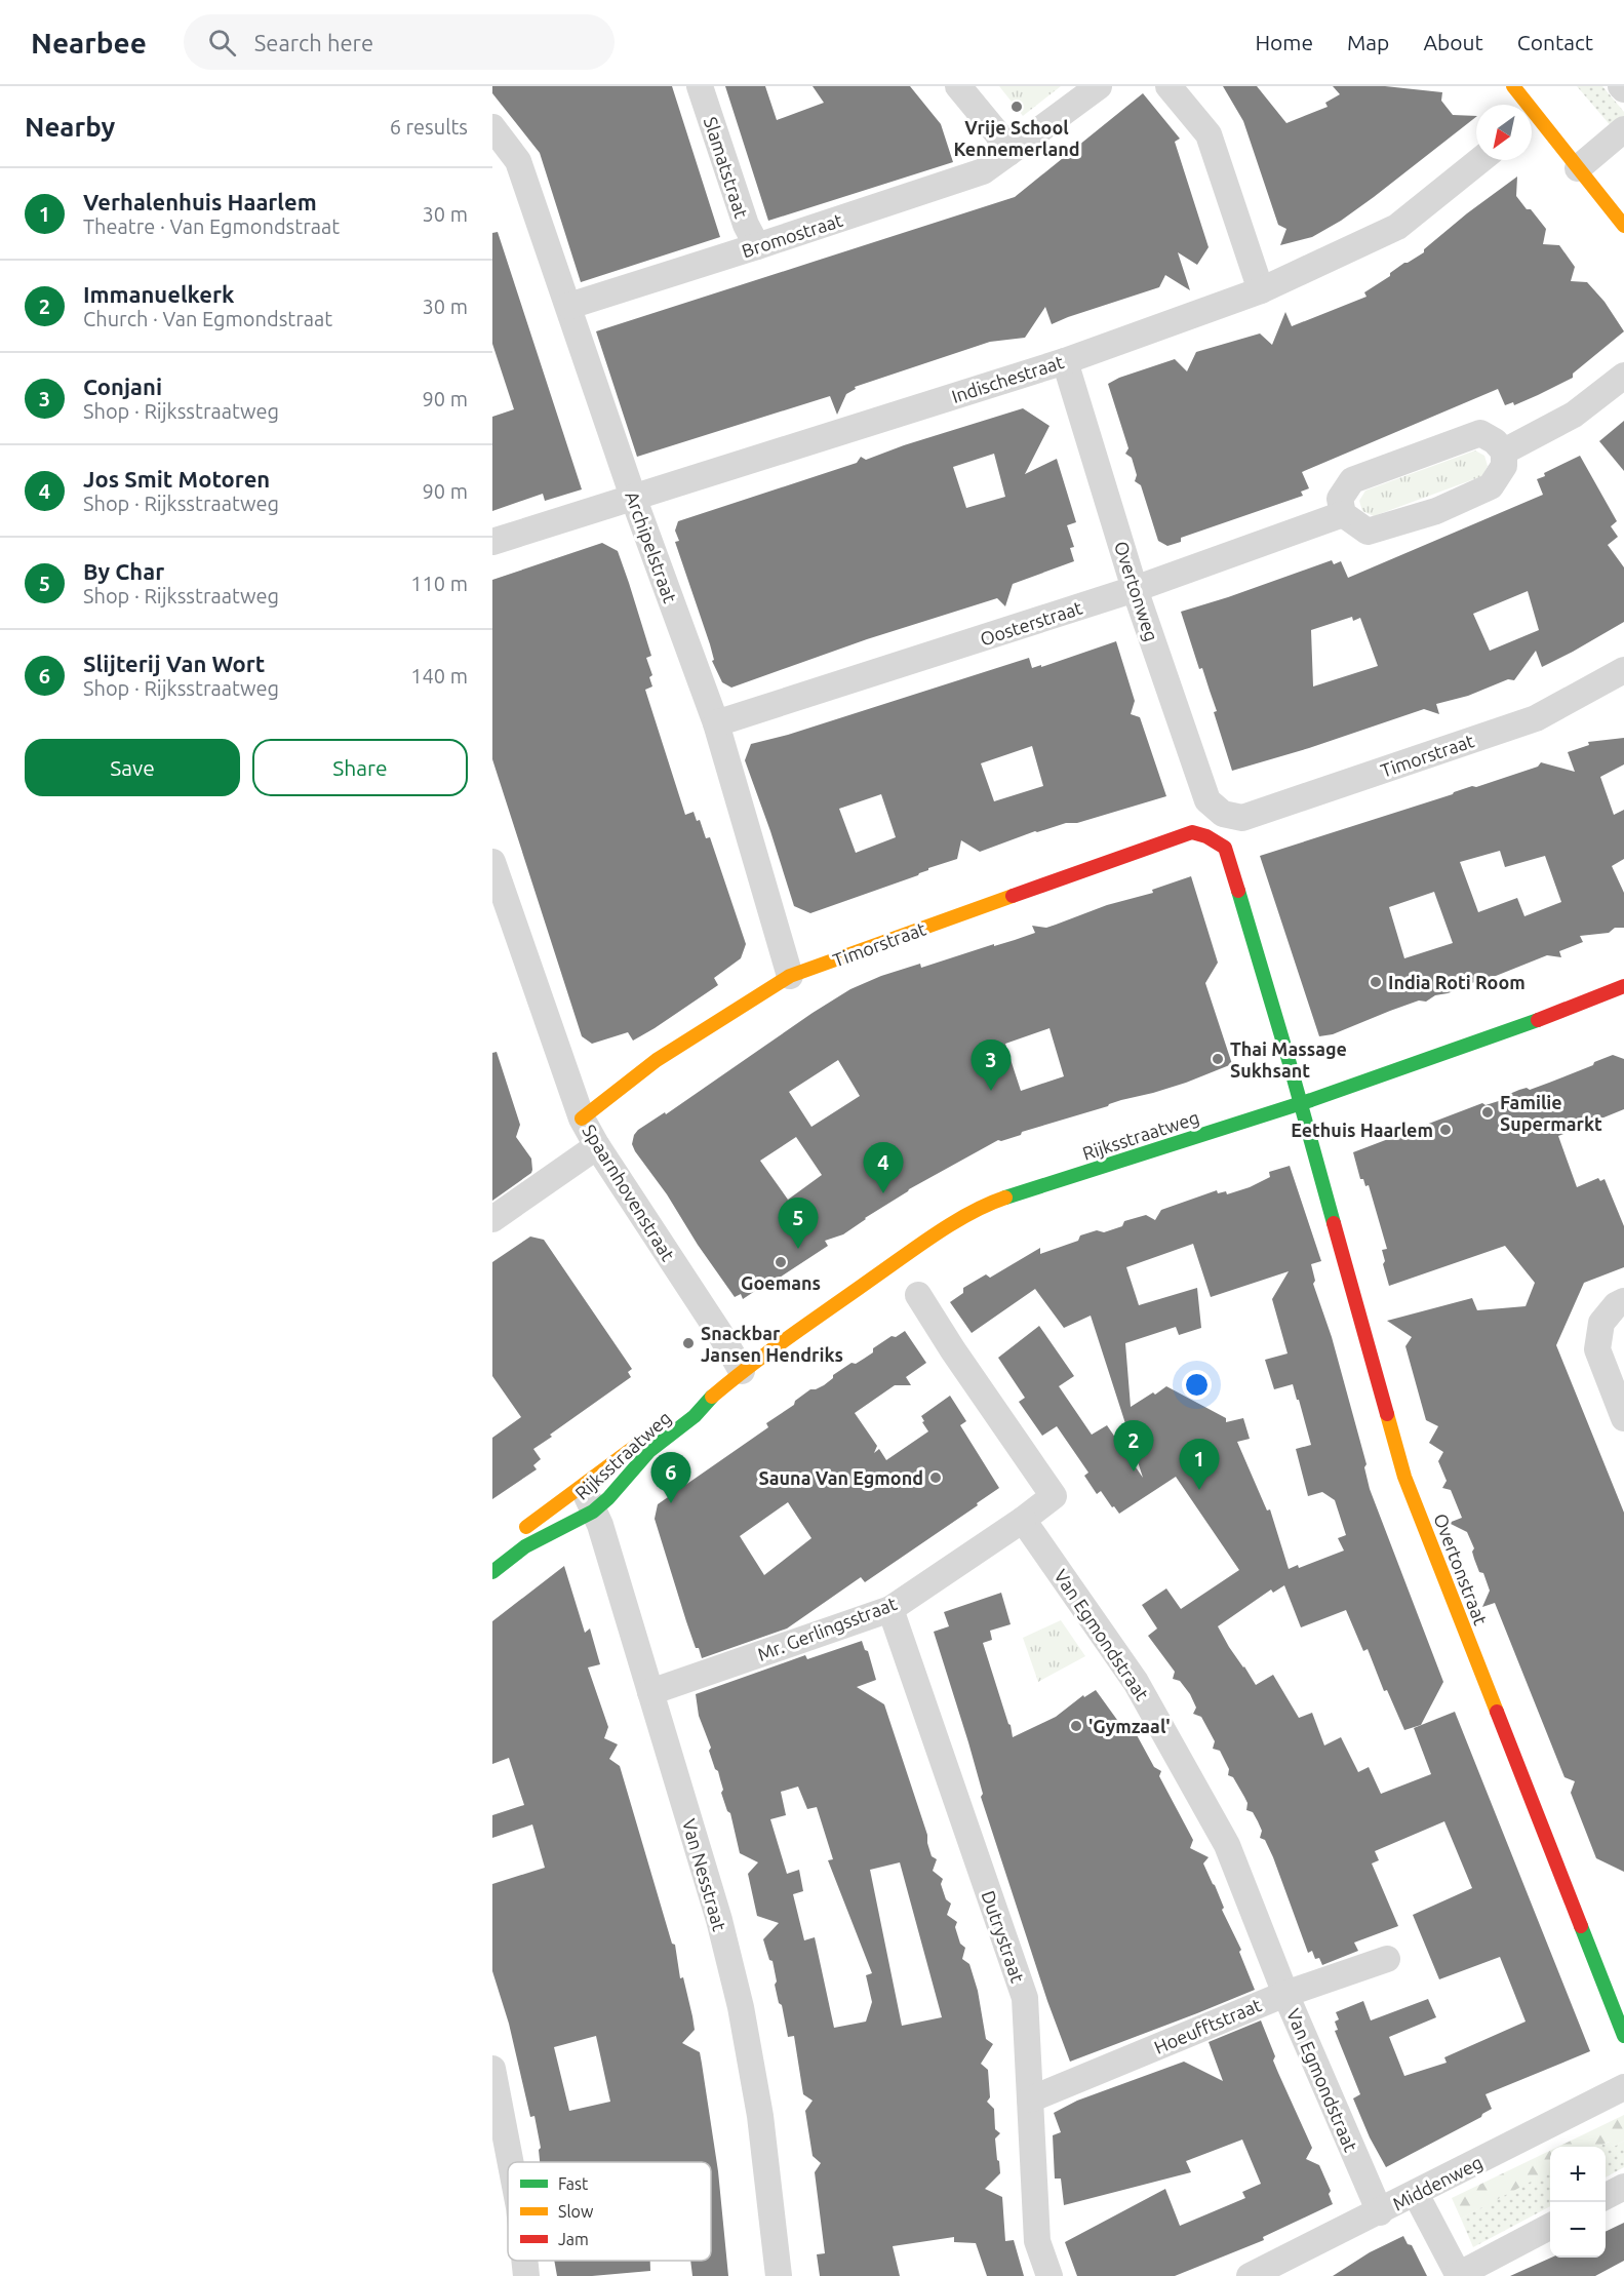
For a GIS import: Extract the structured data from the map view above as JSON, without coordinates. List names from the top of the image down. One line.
{"streets":{"street":["Slamatstraat","Bromostraat","Indischestraat","Archipelstraat","Overtonweg","Oosterstraat","Timorstraat","Rijksstraatweg","Spaarnhovenstraat","Overtonstraat","Mr. Gerlingsstraat","Van Egmondstraat","Van Nesstraat","Dutrystraat","Hoeufftstraat","Middenweg"]},"crossings":[["Slamatstraat","Bromostraat"],["Bromostraat","Archipelstraat"],["Indischestraat","Archipelstraat"],["Indischestraat","Overtonweg"],["Archipelstraat","Oosterstraat"],["Archipelstraat","Timorstraat"],["Overtonweg","Oosterstraat"],["Overtonweg","Timorstraat"],["Timorstraat","Rijksstraatweg"],["Timorstraat","Spaarnhovenstraat"],["Timorstraat","Overtonstraat"],["Rijksstraatweg","Spaarnhovenstraat"],["Rijksstraatweg","Overtonstraat"],["Rijksstraatweg","Van Nesstraat"],["Mr. Gerlingsstraat","Van Egmondstraat"],["Mr. Gerlingsstraat","Van Nesstraat"],["Mr. Gerlingsstraat","Dutrystraat"],["Van Egmondstraat","Hoeufftstraat"],["Van Egmondstraat","Middenweg"],["Dutrystraat","Hoeufftstraat"]],"places":["Vrije School Kennemerland","India Roti Room","Thai Massage Sukhsant","Familie Supermarkt","Eethuis Haarlem","Goemans","Snackbar Jansen Hendriks","Sauna Van Egmond","'Gymzaal'"],"legend":["Fast","Slow","Jam"],"north":"bottom left","page":{"header":"Nearbee","search":"Search here","nav":["Home","Map","About","Contact"],"heading":["Nearby","6 results"],"list":[{"mark":"1","name":"Verhalenhuis Haarlem","note":"Theatre · Van Egmondstraat","value":"30 m"},{"mark":"2","name":"Immanuelkerk","note":"Church · Van Egmondstraat","value":"30 m"},{"mark":"3","name":"Conjani","note":"Shop · Rijksstraatweg","value":"90 m"},{"mark":"4","name":"Jos Smit Motoren","note":"Shop · Rijksstraatweg","value":"90 m"},{"mark":"5","name":"By Char","note":"Shop · Rijksstraatweg","value":"110 m"},{"mark":"6","name":"Slijterij Van Wort","note":"Shop · Rijksstraatweg","value":"140 m"}],"buttons":["Save","Share"],"pins":["3","4","5","2","1","6"],"map_buttons":["+","−"]}}
